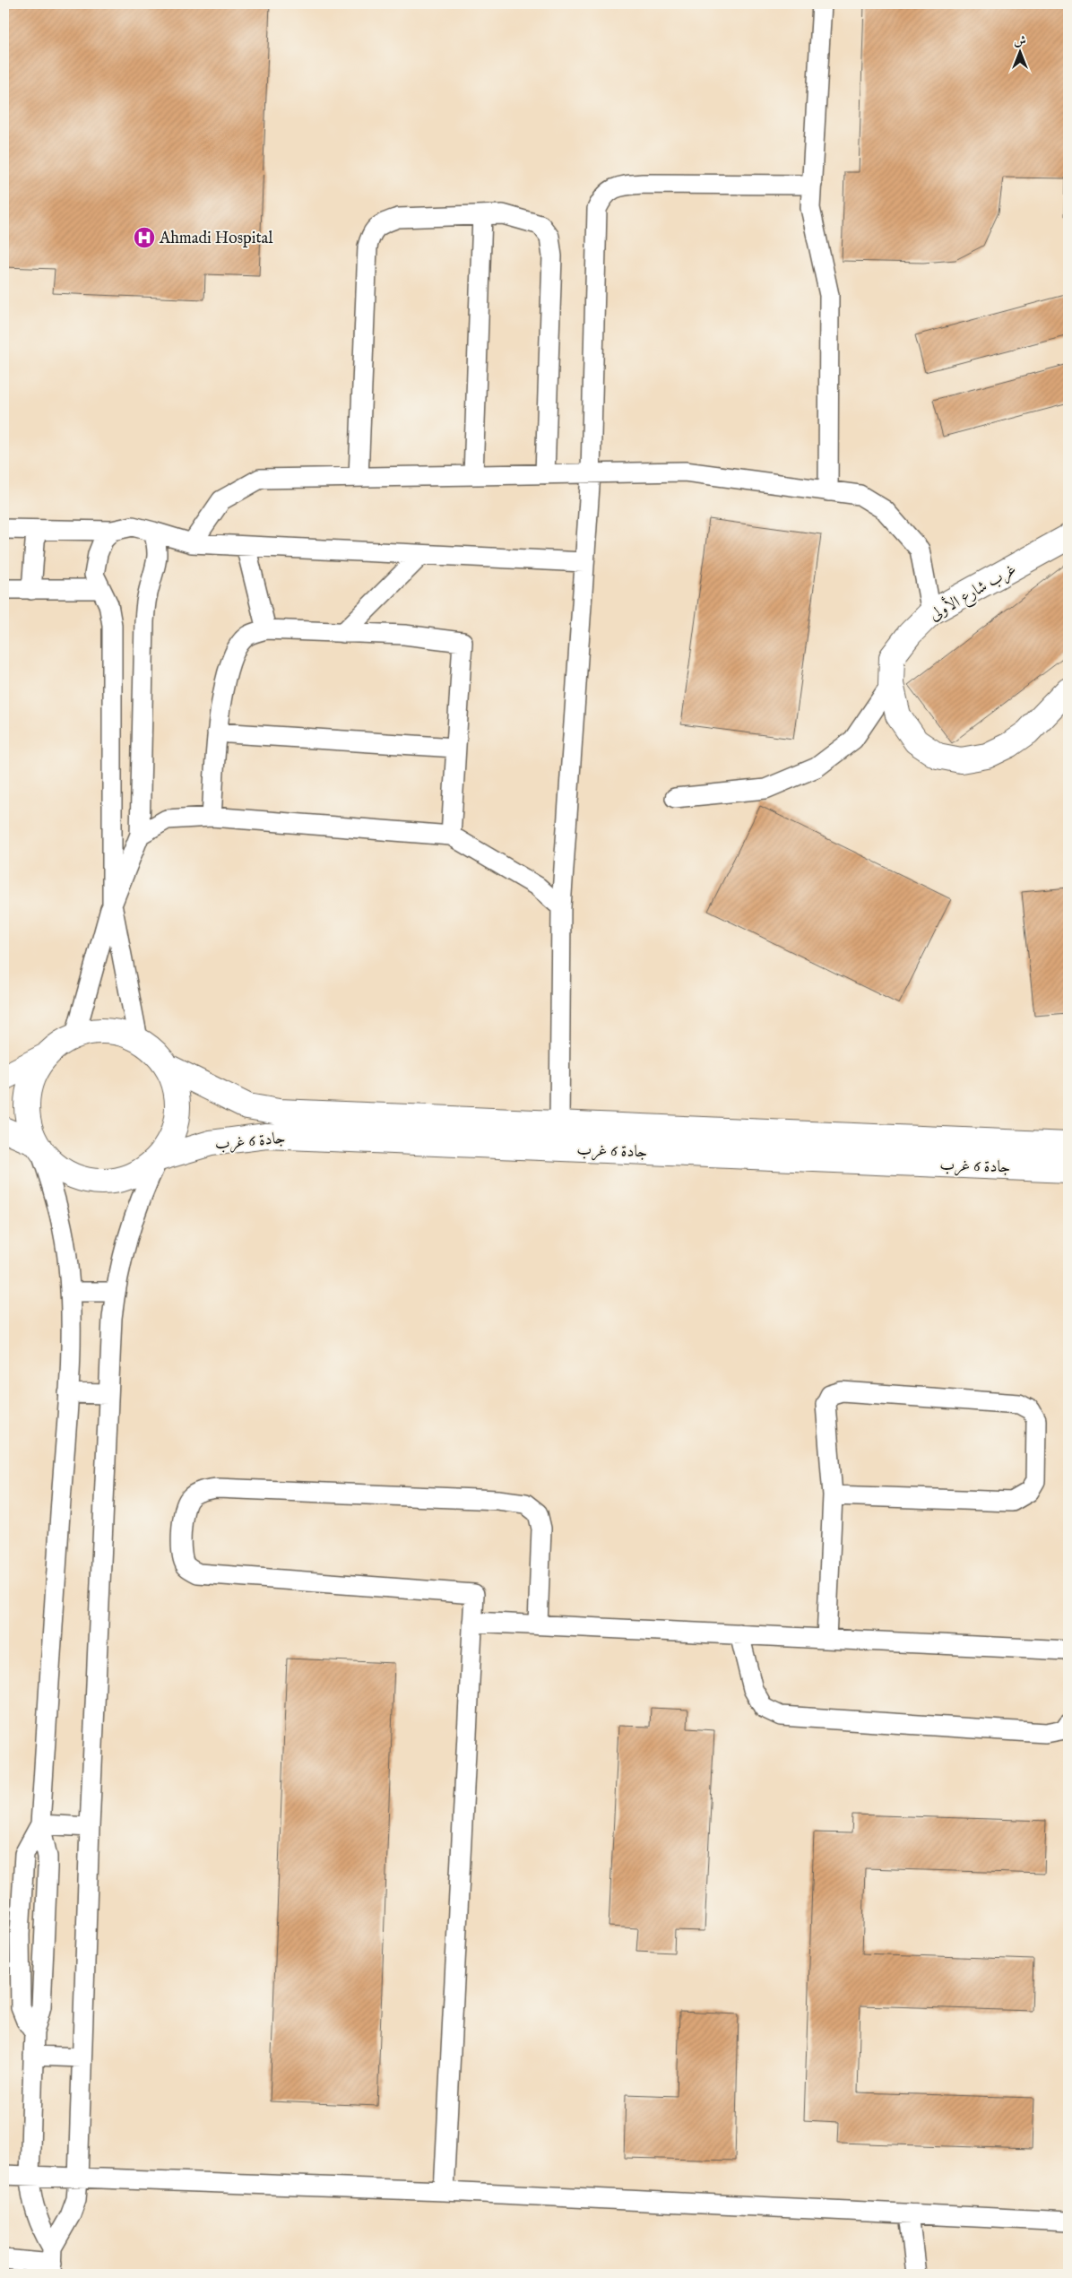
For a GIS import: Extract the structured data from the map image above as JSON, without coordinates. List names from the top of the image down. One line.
{"streets":{"main road":["غرب شارع الأولى","جادة 6 غرب"]},"places":{"hospital":["Ahmadi Hospital"]},"north":"top"}
